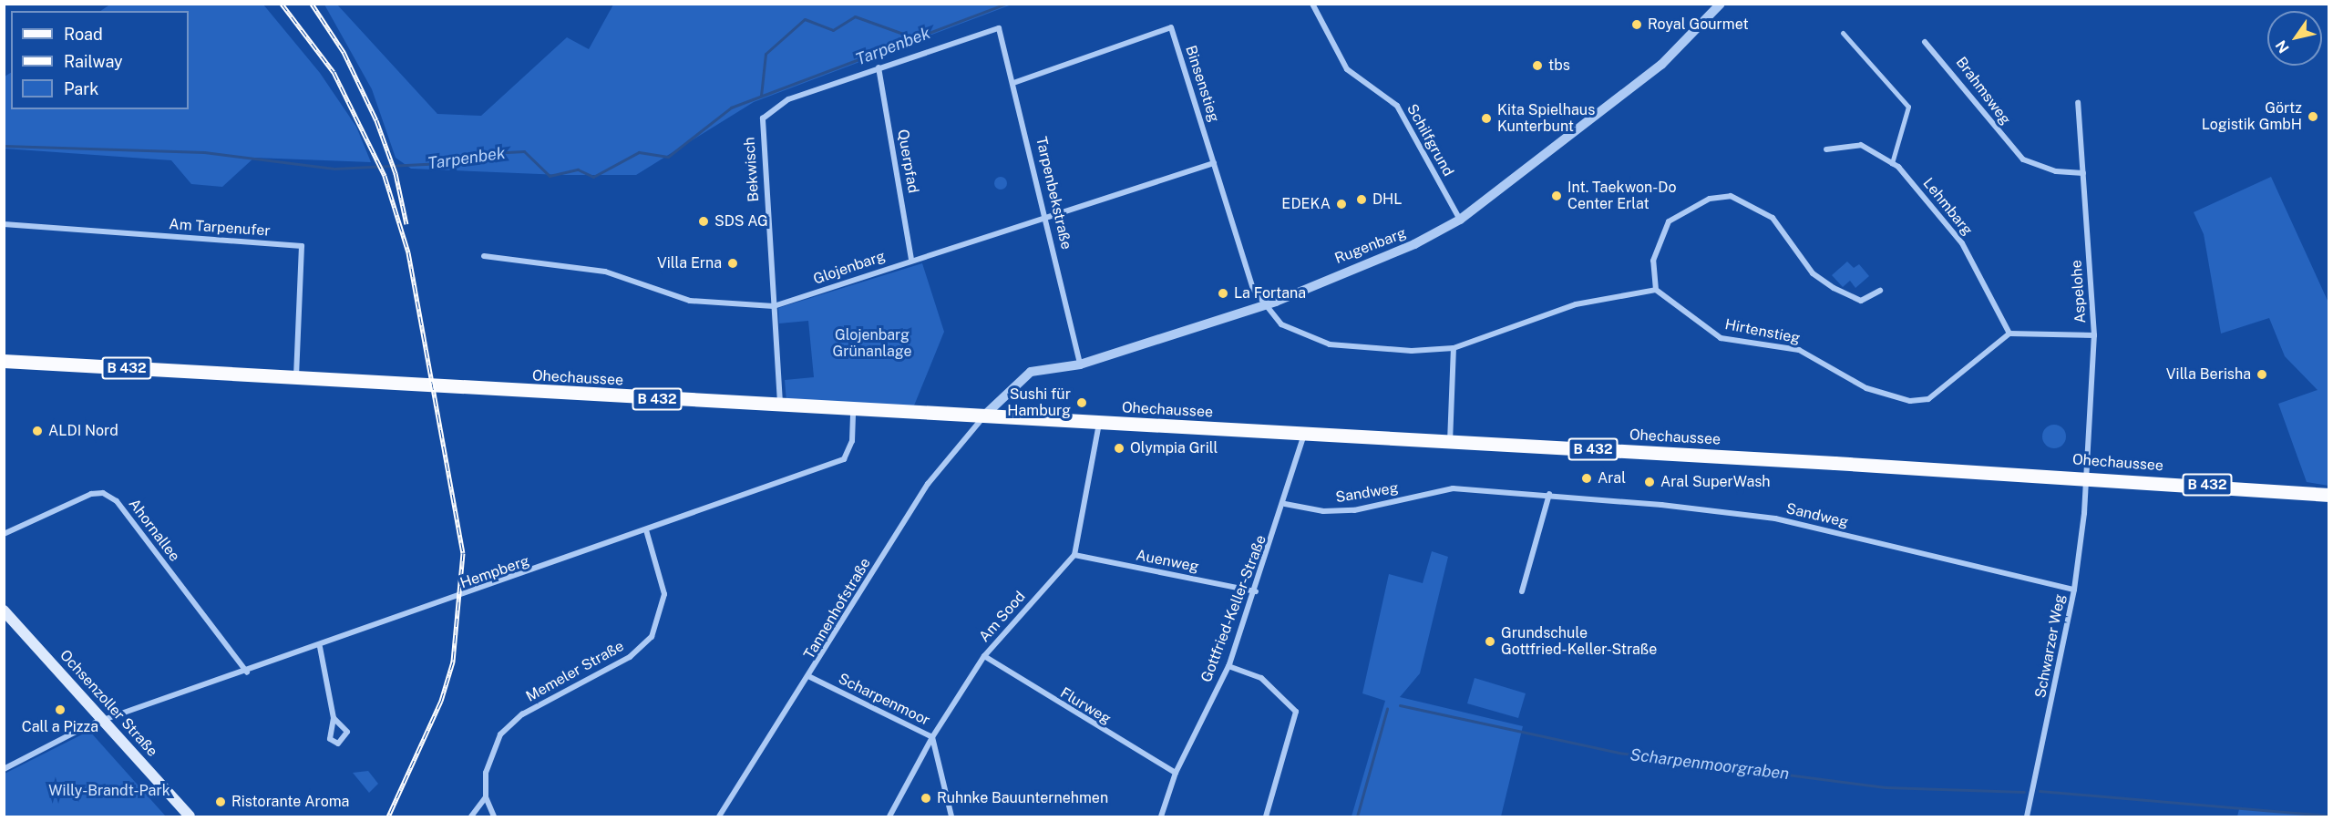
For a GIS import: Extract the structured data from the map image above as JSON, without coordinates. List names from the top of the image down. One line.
{"streets":{"main road":["B 432","Ohechaussee","Ochsenzoller Straße"],"street":["Binsenstieg","Brahmsweg","Schilfgrund","Querpfad","Bekwisch","Tarpenbekstraße","Lehmbarg","Am Tarpenufer","Rugenbarg","Glojenbarg","Aspelohe","Hirtenstieg","Sandweg","Ahornallee","Auenweg","Hempberg","Tannenhofstraße","Gottfried-Keller-Straße","Am Sood","Schwarzer Weg","Memeler Straße","Scharpenmoor","Flurweg"]},"crossings":[["Binsenstieg","Tarpenbekstraße"],["Binsenstieg","Rugenbarg"],["Binsenstieg","Glojenbarg"],["Brahmsweg","Aspelohe"],["Schilfgrund","Rugenbarg"],["Querpfad","Bekwisch"],["Querpfad","Glojenbarg"],["Bekwisch","Tarpenbekstraße"],["Bekwisch","Glojenbarg"],["Bekwisch","Ohechaussee"],["Tarpenbekstraße","Rugenbarg"],["Tarpenbekstraße","Glojenbarg"],["Lehmbarg","Hirtenstieg"],["Am Tarpenufer","Ohechaussee"],["Rugenbarg","Ohechaussee"],["Rugenbarg","Tannenhofstraße"],["Aspelohe","Ohechaussee"],["Aspelohe","Schwarzer Weg"],["Ohechaussee","Hempberg"],["Ohechaussee","Tannenhofstraße"],["Ohechaussee","Gottfried-Keller-Straße"],["Ohechaussee","Schwarzer Weg"],["Sandweg","Gottfried-Keller-Straße"],["Sandweg","Schwarzer Weg"],["Ahornallee","Hempberg"],["Auenweg","Gottfried-Keller-Straße"],["Auenweg","Am Sood"],["Hempberg","Memeler Straße"],["Hempberg","Ochsenzoller Straße"],["Tannenhofstraße","Scharpenmoor"],["Gottfried-Keller-Straße","Flurweg"],["Am Sood","Scharpenmoor"],["Am Sood","Flurweg"]],"water":["Tarpenbek","Scharpenmoorgraben"],"parks":["Glojenbarg Grünanlage","Willy-Brandt-Park"],"places":["Royal Gourmet","tbs","Görtz Logistik GmbH","Kita Spielhaus Kunterbunt","Int. Taekwon-Do Center Erlat","DHL","EDEKA","SDS AG","Villa Erna","La Fortana","Villa Berisha","Sushi für Hamburg","ALDI Nord","Olympia Grill","Aral","Aral SuperWash","Grundschule Gottfried-Keller-Straße","Call a Pizza","Ruhnke Bauunternehmen","Ristorante Aroma"],"legend":["Road","Railway","Park"],"north":"bottom left"}
